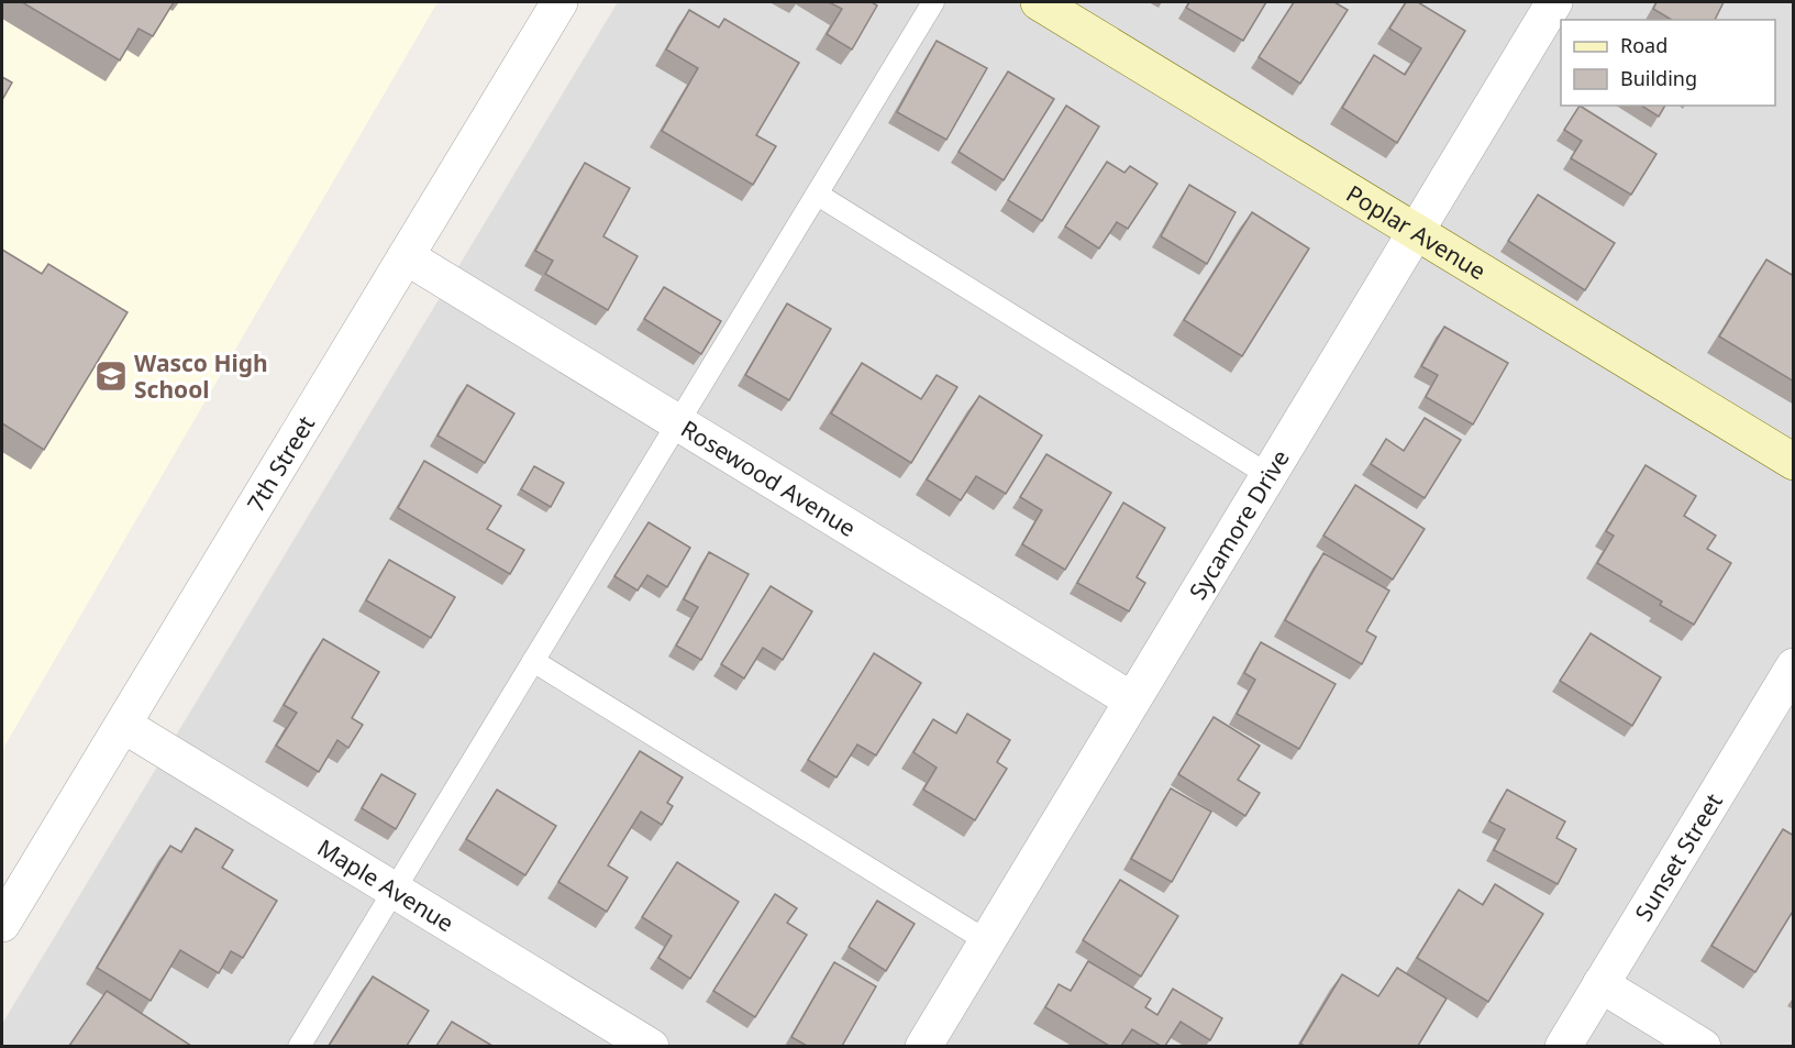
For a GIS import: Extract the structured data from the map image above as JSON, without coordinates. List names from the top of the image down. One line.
{"streets":{"main road":["Poplar Avenue"],"street":["7th Street","Rosewood Avenue","Sycamore Drive","Sunset Street","Maple Avenue"]},"crossings":[["Poplar Avenue","Sycamore Drive"],["7th Street","Rosewood Avenue"],["7th Street","Maple Avenue"],["Rosewood Avenue","Sycamore Drive"]],"places":{"school or university":["Wasco High School"]},"legend":["Road","Building"]}
